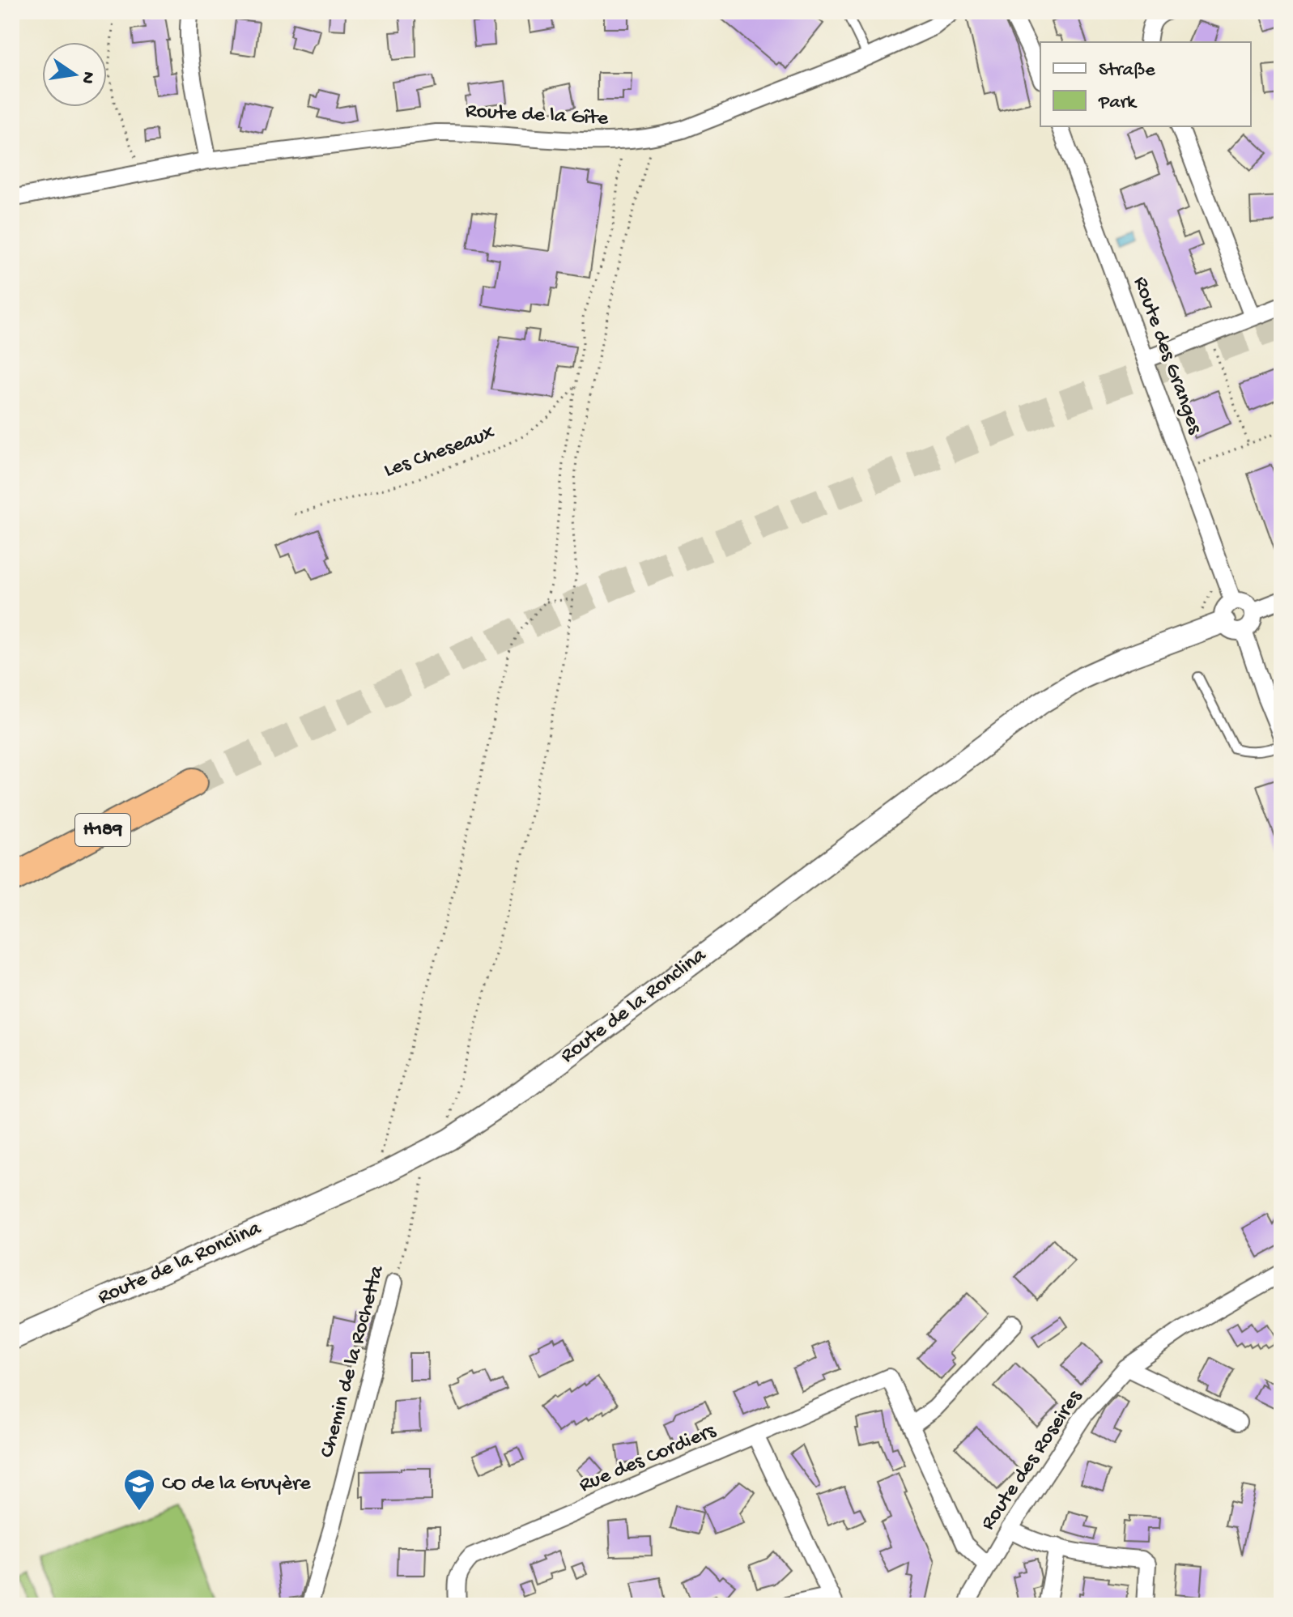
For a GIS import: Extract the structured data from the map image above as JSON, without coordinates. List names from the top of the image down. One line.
{"streets":{"highway":["H189"],"street":["Route de la Gîte","Route des Granges","Route de la Ronclina","Chemin de la Rochetta","Rue des Cordiers","Route des Roseires"],"path":["Les Cheseaux"]},"crossings":[["Route des Granges","Route de la Ronclina"]],"places":{"school or university":["CO de la Gruyère"]},"legend":["Straße","Park"],"north":"right"}
